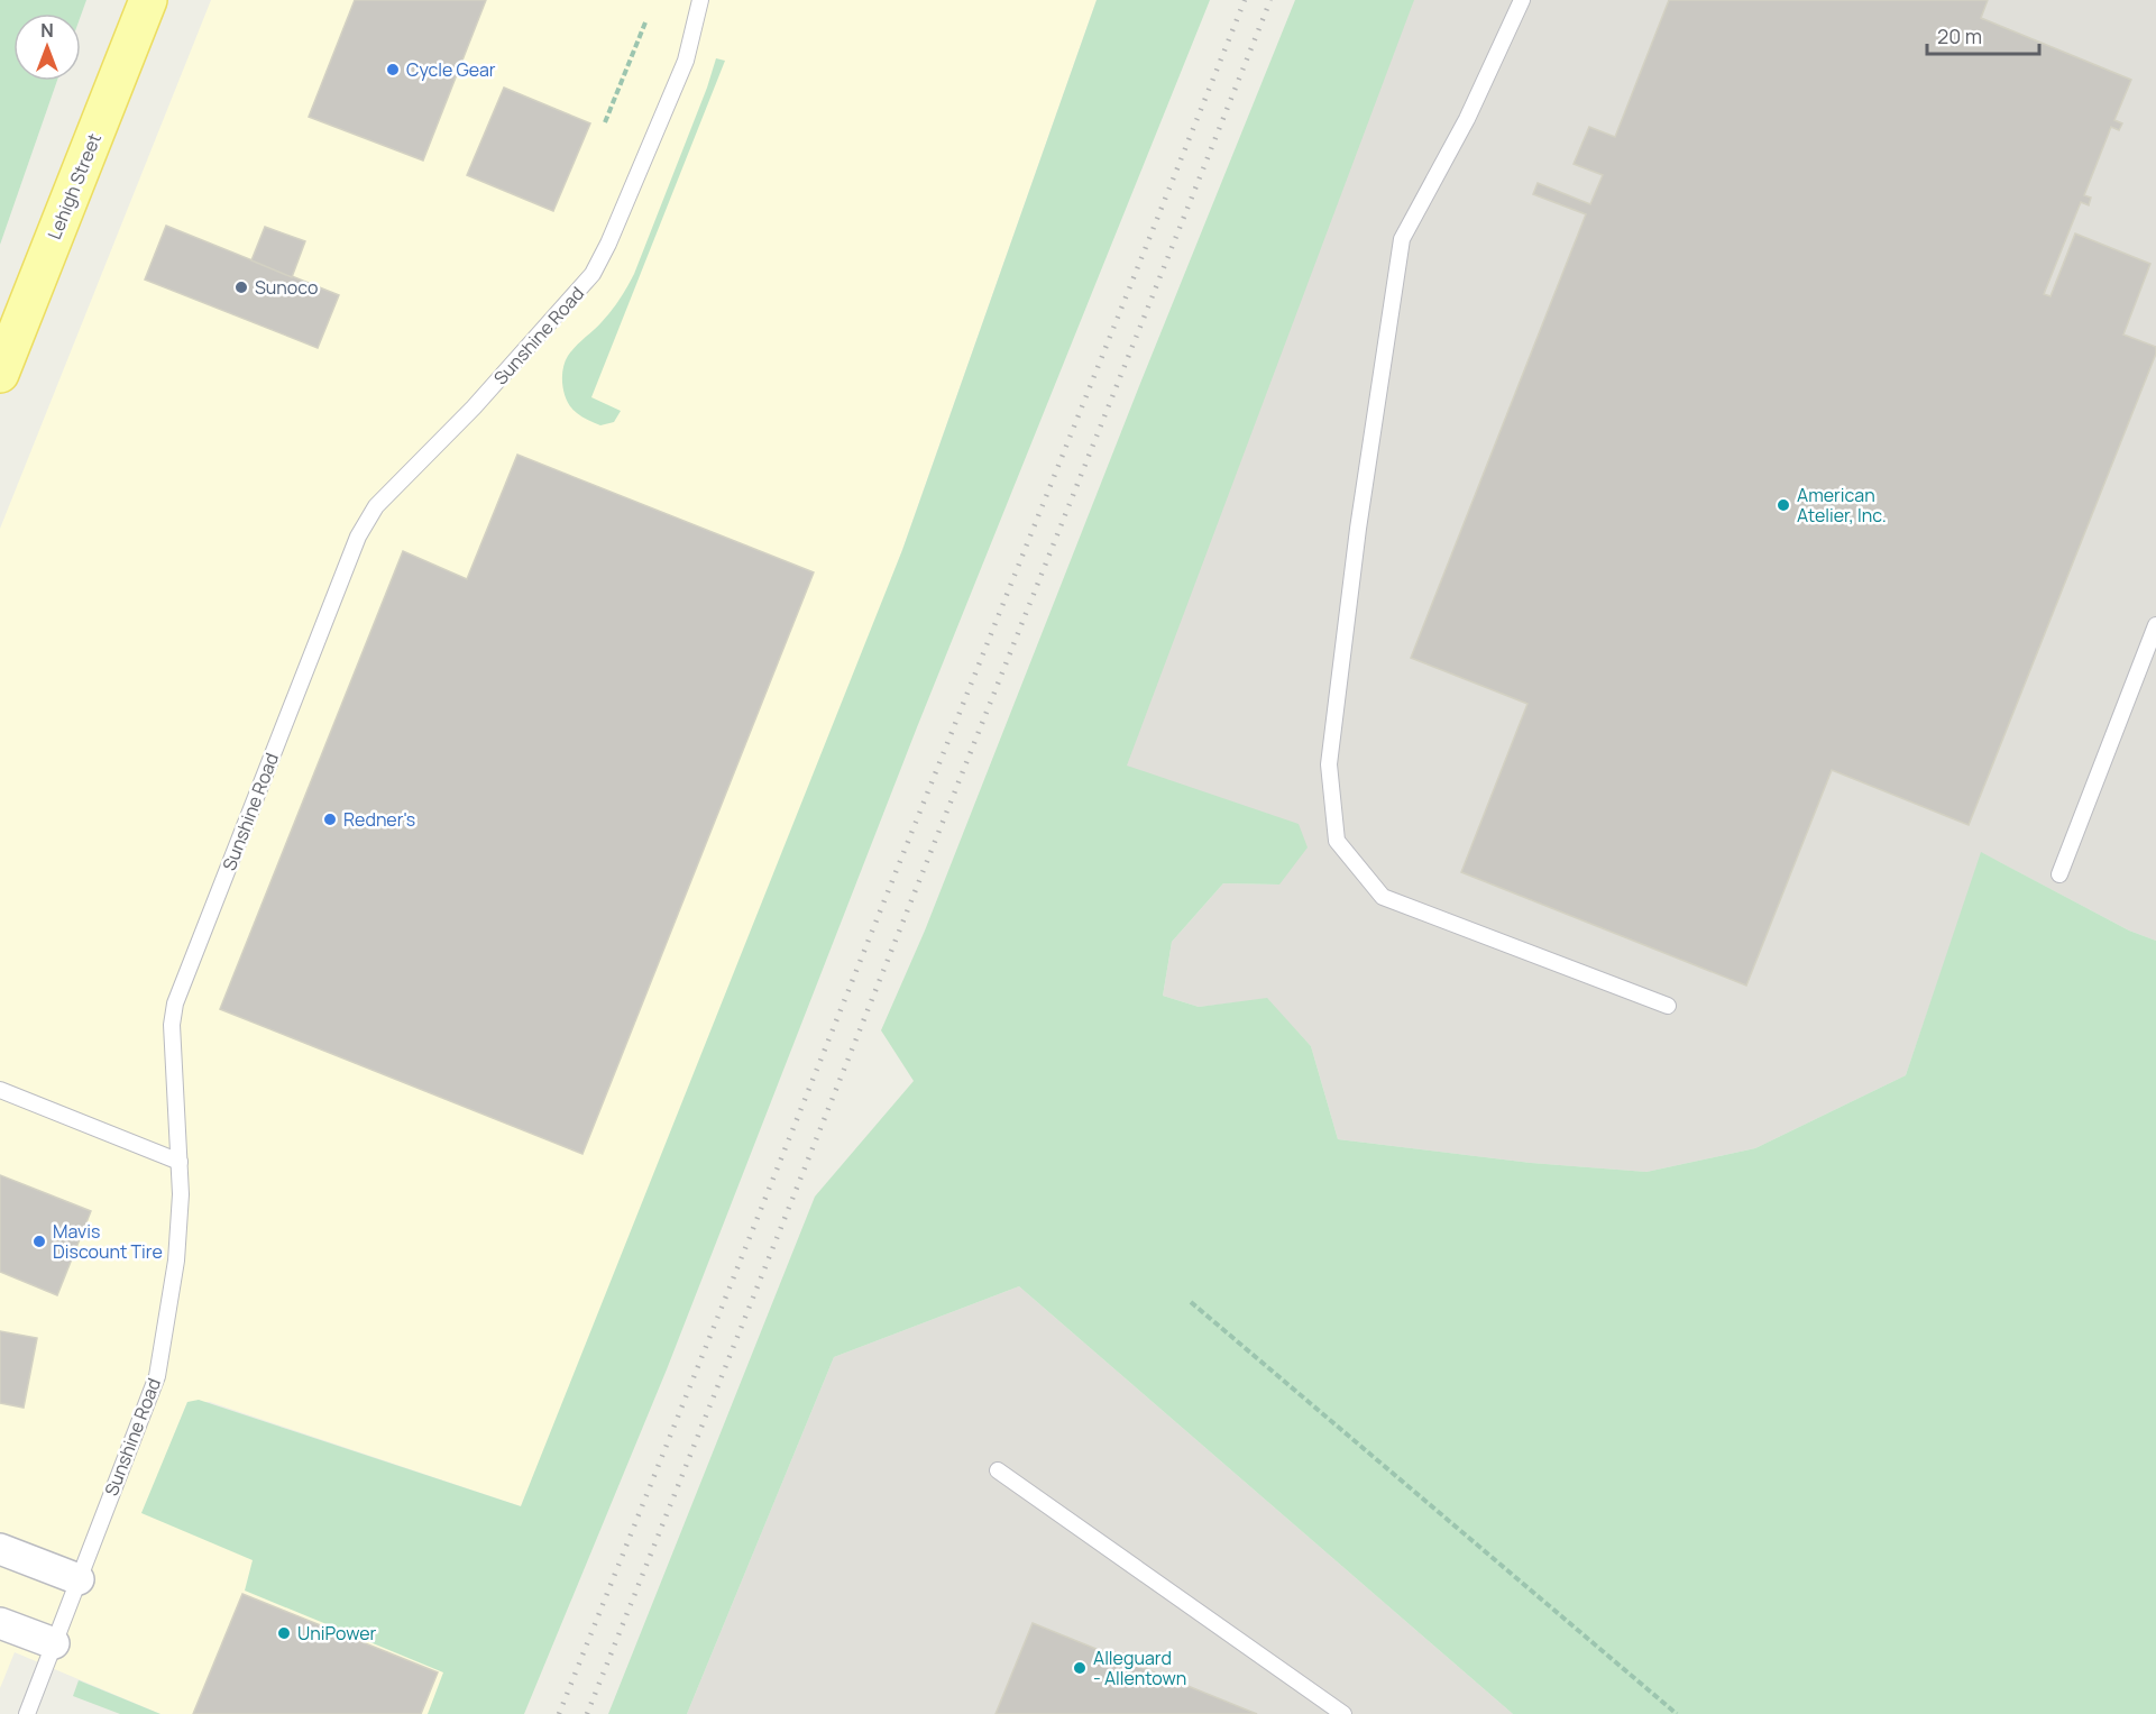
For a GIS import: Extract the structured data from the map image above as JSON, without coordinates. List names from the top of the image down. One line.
{"streets":{"main road":["Lehigh Street"],"lane":["Sunshine Road"]},"places":["Cycle Gear","Sunoco","American Atelier, Inc.","Redner's","Mavis Discount Tire","UniPower","Alleguard - Allentown"],"scale_bar":"20 m","north":"top"}
